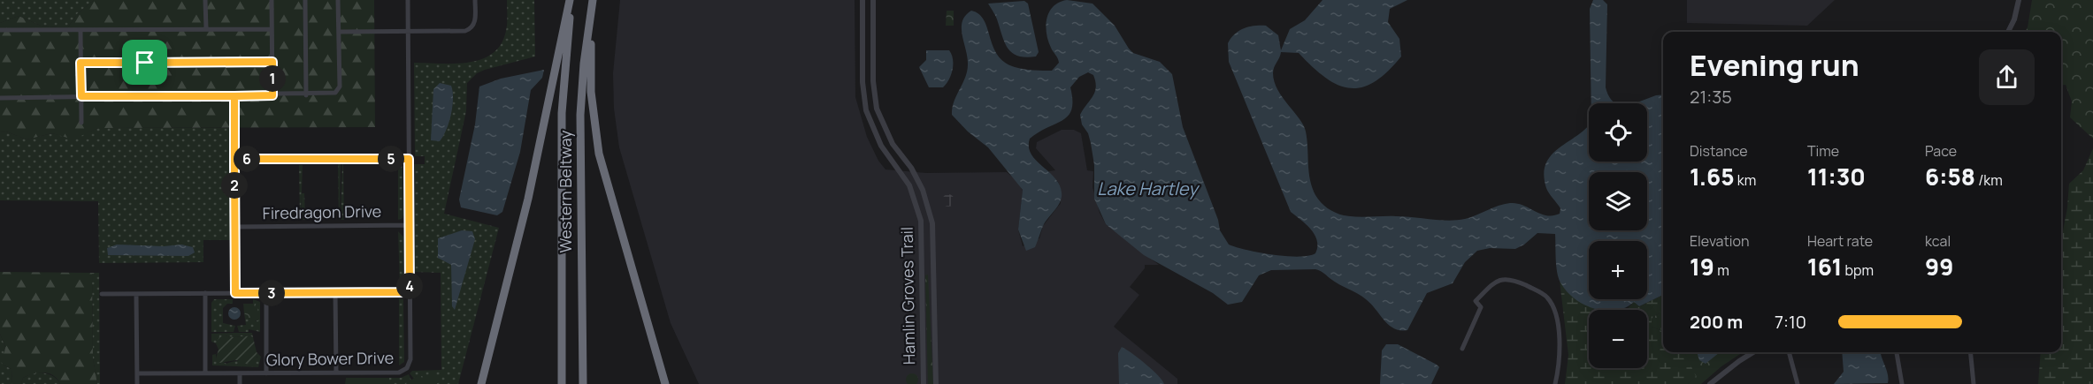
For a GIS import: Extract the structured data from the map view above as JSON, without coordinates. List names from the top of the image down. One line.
{"streets":{"highway":["Western Beltway"],"street":["Firedragon Drive","Hamlin Groves Trail","Glory Bower Drive"]},"crossings":[["Firedragon Drive","Glory Bower Drive"]],"water":["Lake Hartley"],"page":{"heading":["Evening run","21:35"],"pins":["1","5","6","2","4","3"],"map_buttons":["+","−"],"stats":[["Distance","1.65 km"],["Time","11:30"],["Pace","6:58 /km"],["Elevation","19 m"],["Heart rate","161 bpm"],["kcal","99"]],"list":[{"name":"200 m","note":"7:10"}]}}
